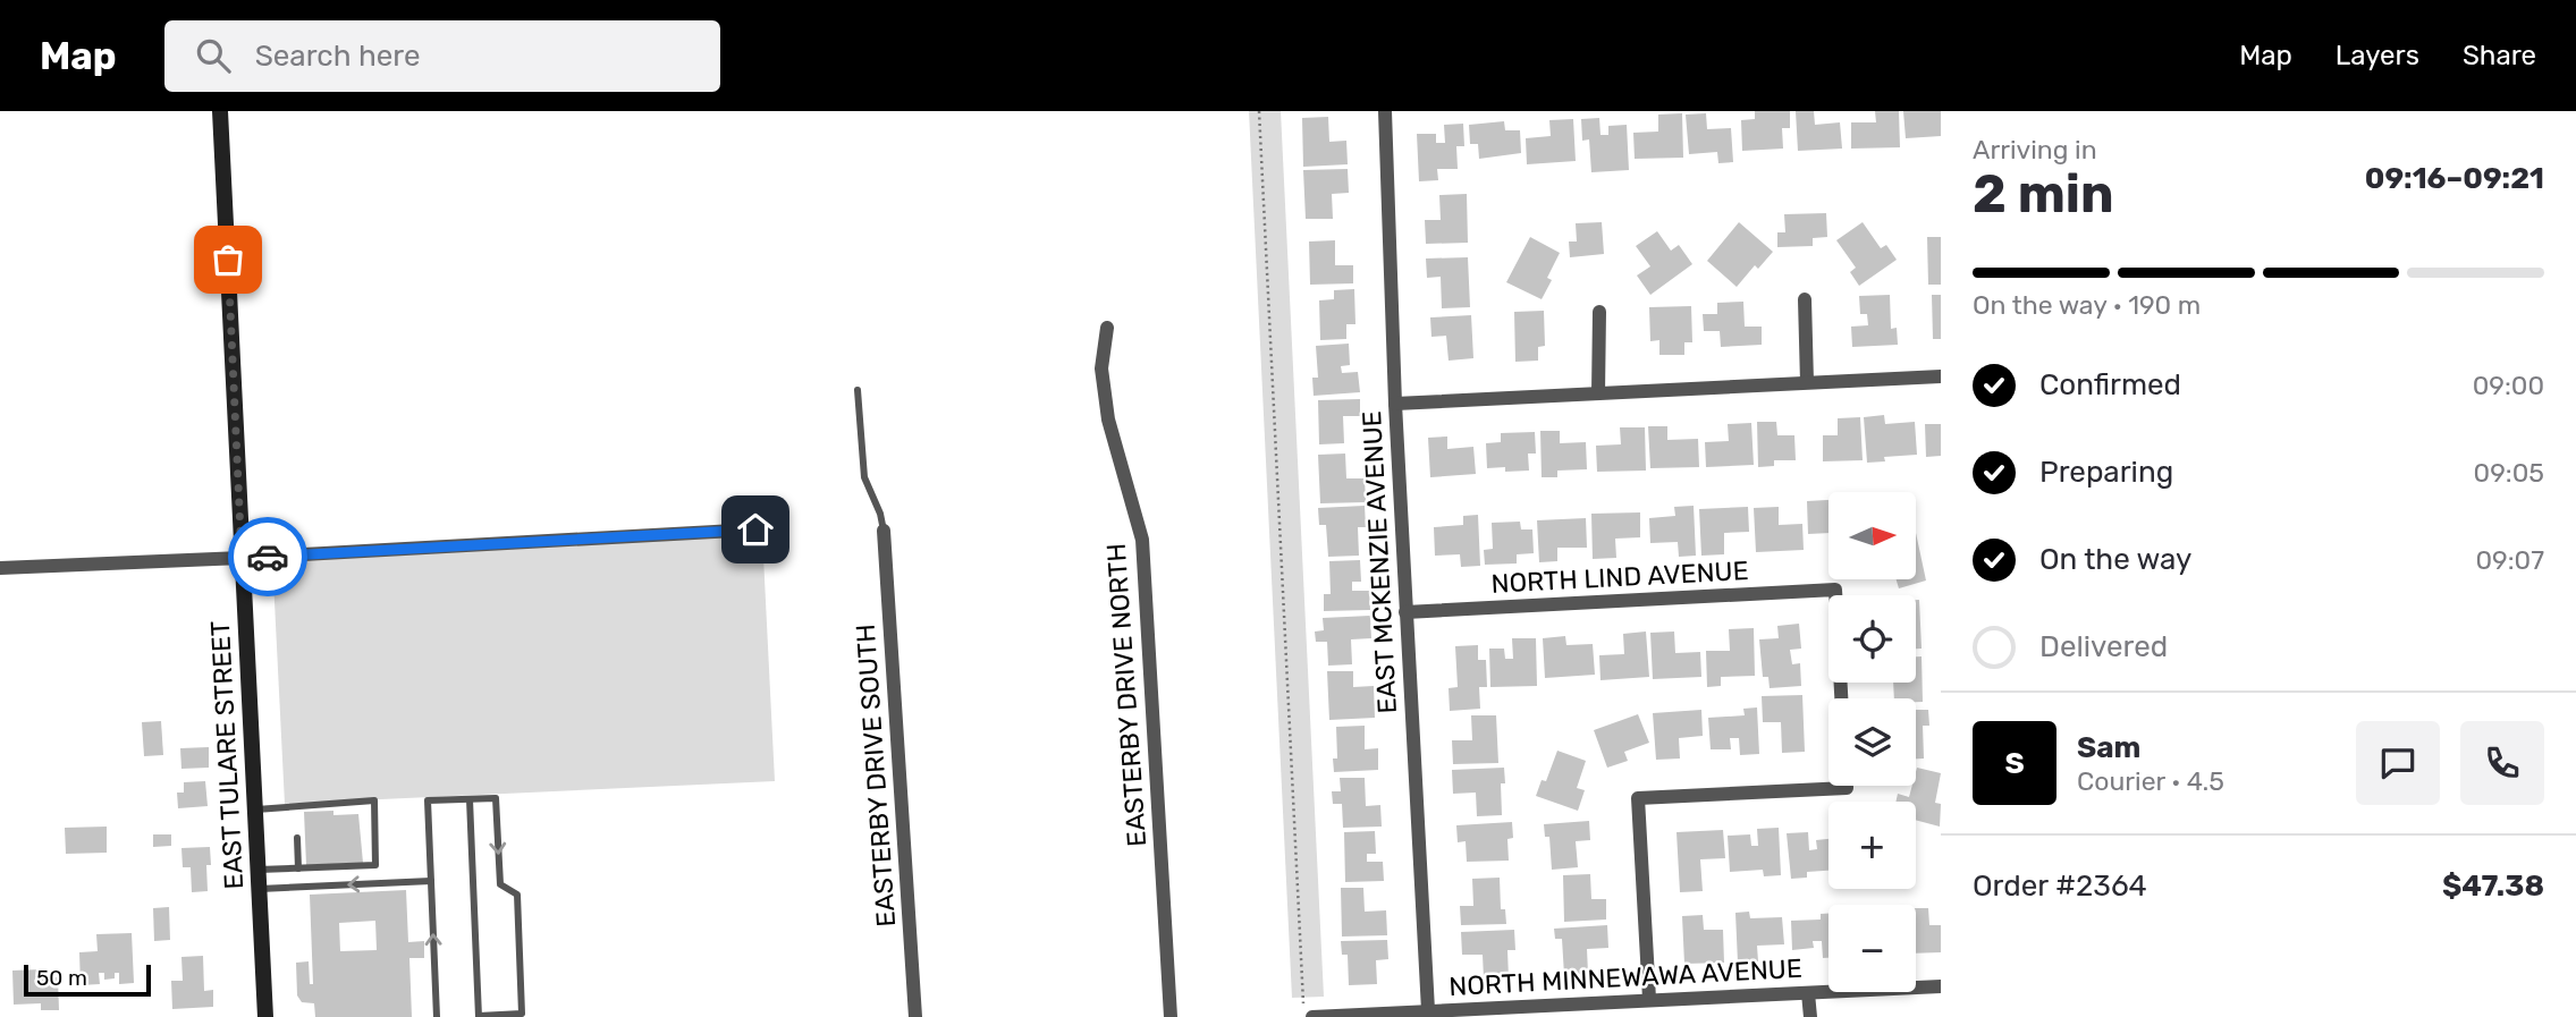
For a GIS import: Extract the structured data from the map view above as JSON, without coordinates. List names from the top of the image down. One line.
{"streets":{"main road":["EAST TULARE STREET"],"street":["EAST MCKENZIE AVENUE","NORTH LIND AVENUE","EASTERBY DRIVE NORTH","EASTERBY DRIVE SOUTH","NORTH MINNEWAWA AVENUE"]},"crossings":[["EAST MCKENZIE AVENUE","NORTH LIND AVENUE"],["EAST MCKENZIE AVENUE","NORTH MINNEWAWA AVENUE"]],"scale_bar":"50 m","north":"right","page":{"header":"Map","search":"Search here","nav":["Map","Layers","Share"],"heading":["2 min","Arriving in","09:16–09:21"],"panel":["Sam","Courier · 4.5","Order #2364","$47.38"],"bar":"On the way · 190 m","list":[["Confirmed","09:00"],["Preparing","09:05"],["On the way","09:07"],"Delivered"],"map_buttons":["+","−"],"round":"S","scale":"50 m"}}
